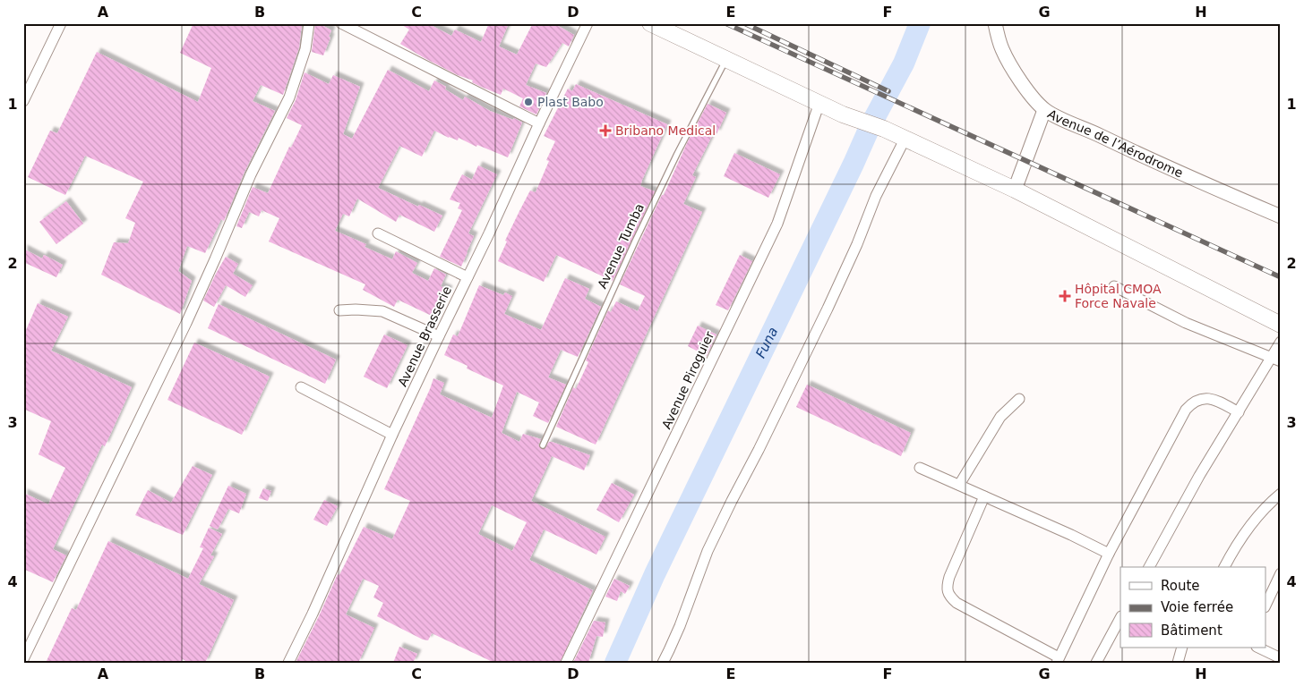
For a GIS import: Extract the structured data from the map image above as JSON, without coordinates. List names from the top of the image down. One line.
{"streets":{"main road":["Avenue de l’Aérodrome"],"street":["Avenue Brasserie","Avenue Piroguier"],"lane":["Avenue Tumba"]},"water":["Funa"],"places":{"other":["Plast Babo"],"health":["Bribano Medical","Hôpital CMOA Force Navale"]},"legend":["Route","Voie ferrée","Bâtiment"],"grid":{"columns":["A","B","C","D","E","F","G","H"],"rows":["1","2","3","4"]}}
